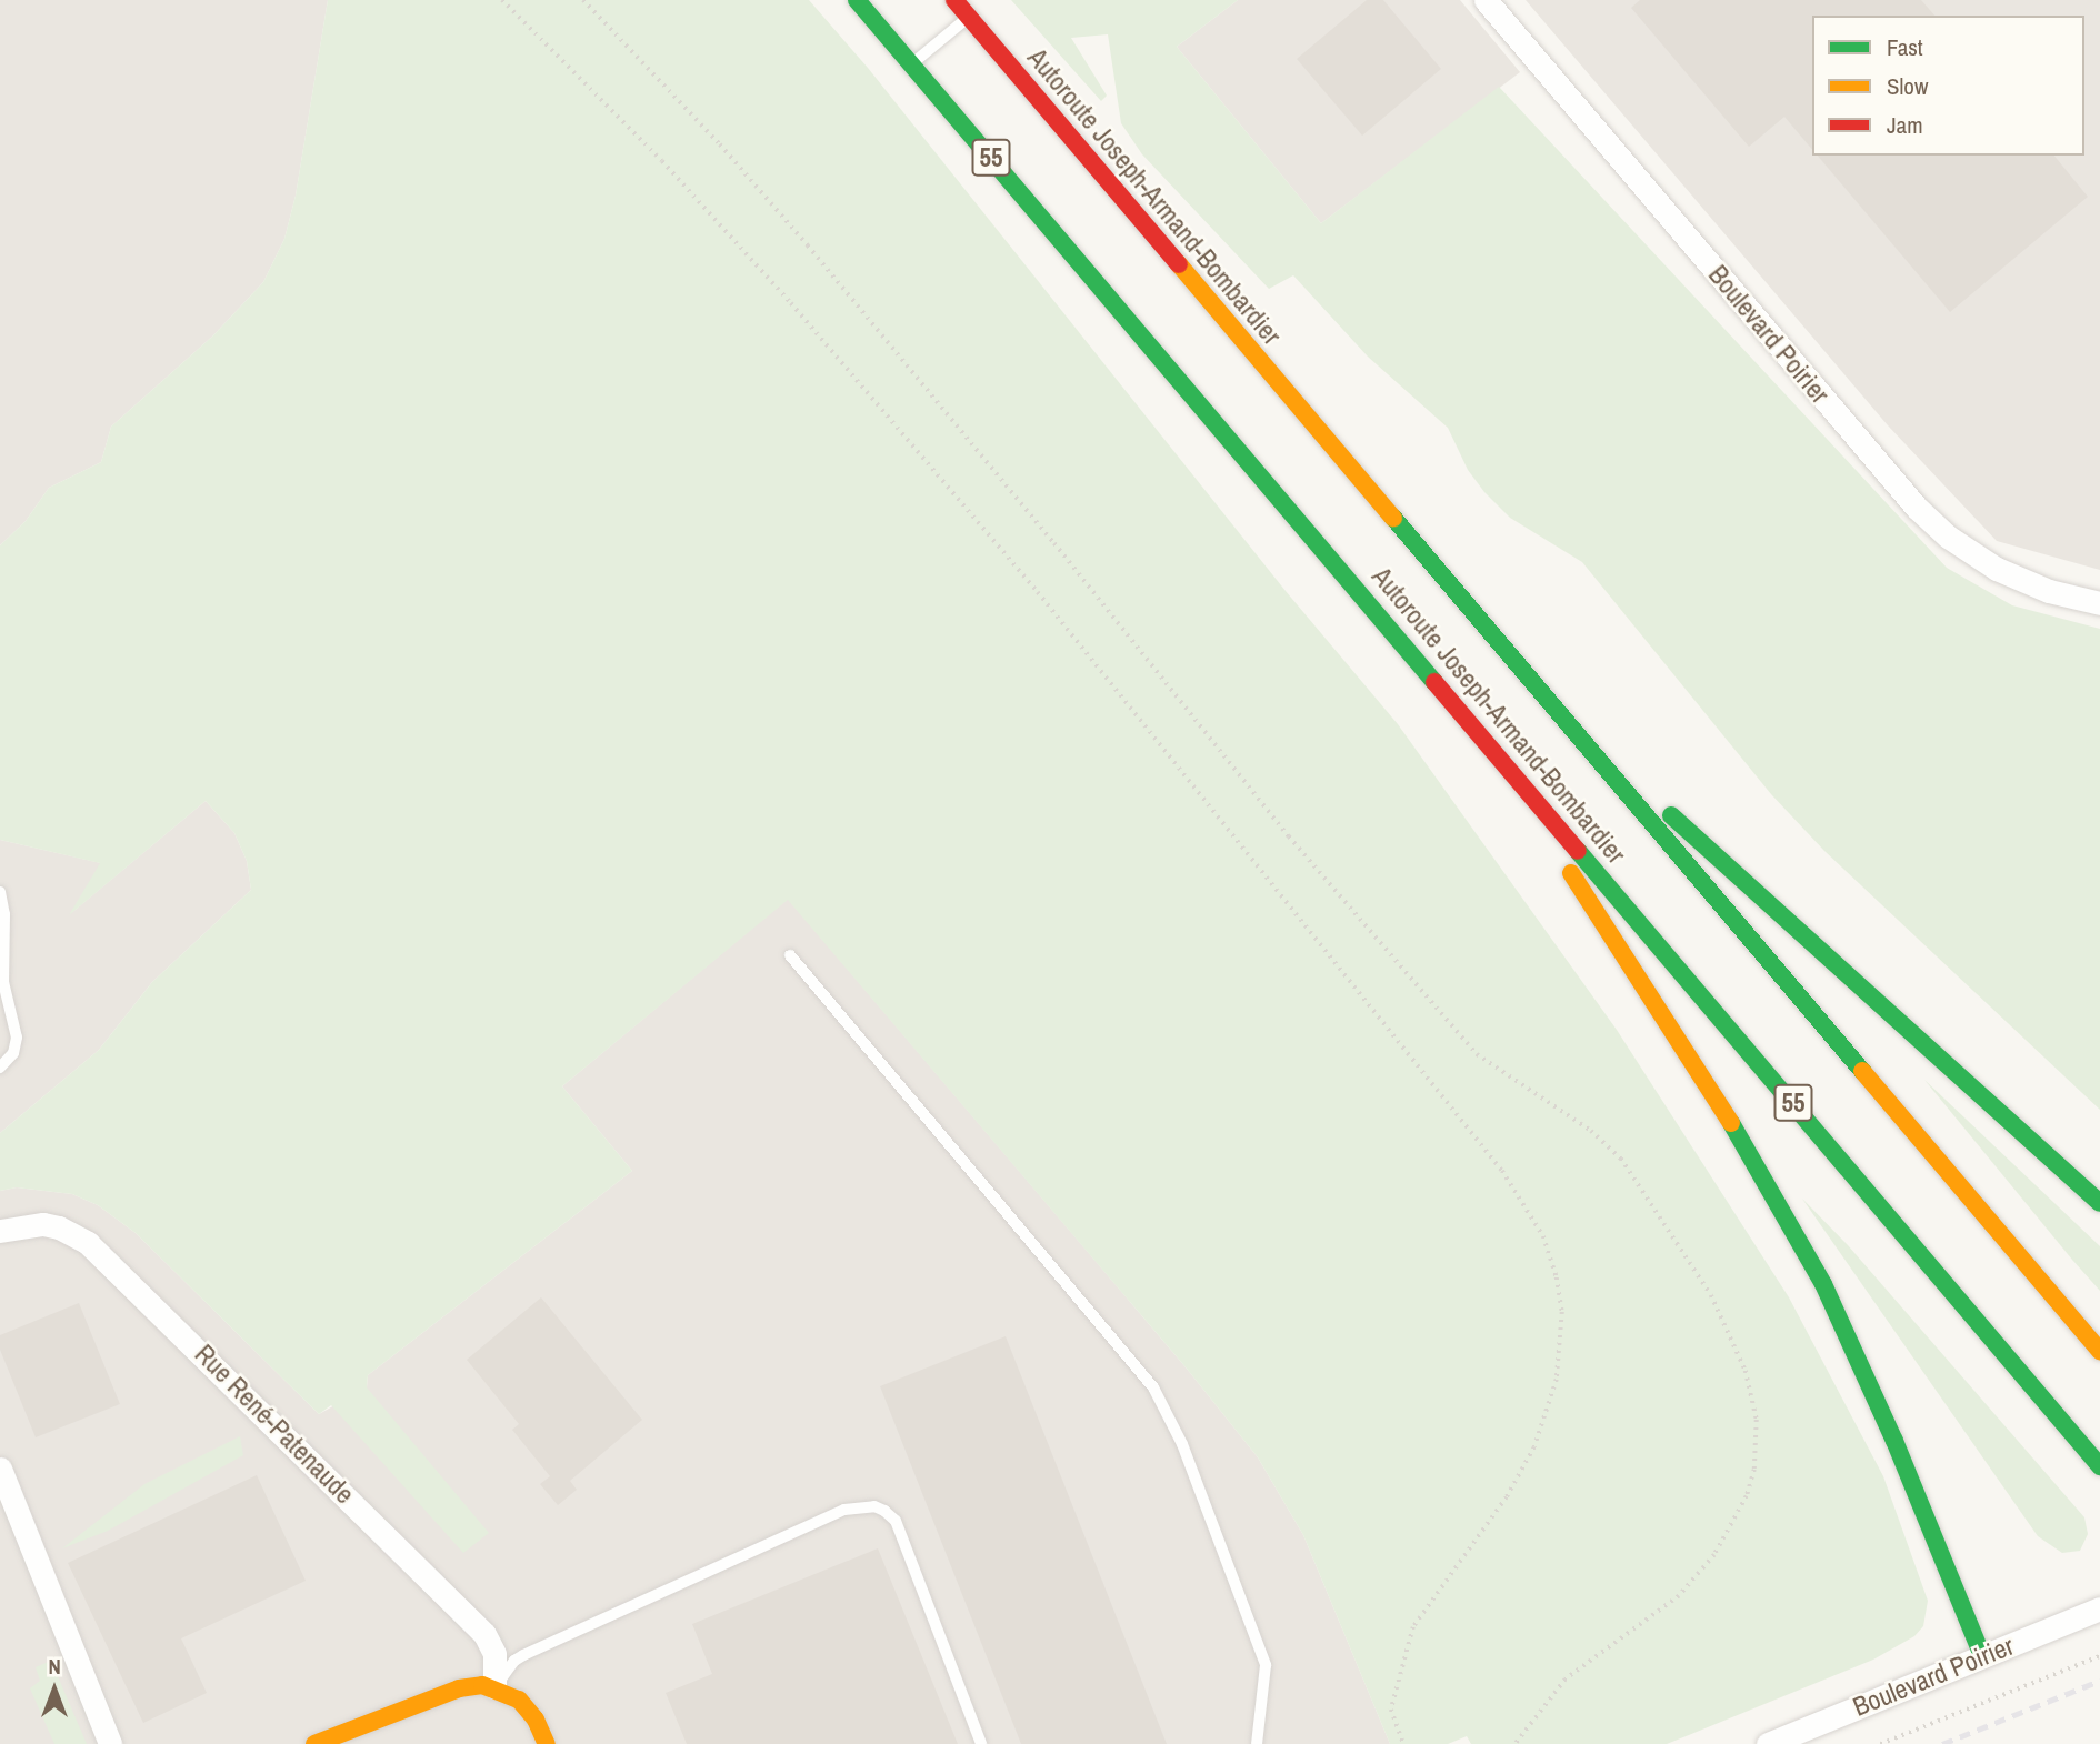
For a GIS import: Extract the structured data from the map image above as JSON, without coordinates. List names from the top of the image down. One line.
{"streets":{"main road":["55","Autoroute Joseph-Armand-Bombardier"],"street":["Boulevard Poirier","Rue René-Patenaude"]},"legend":["Fast","Slow","Jam"],"north":"top"}
